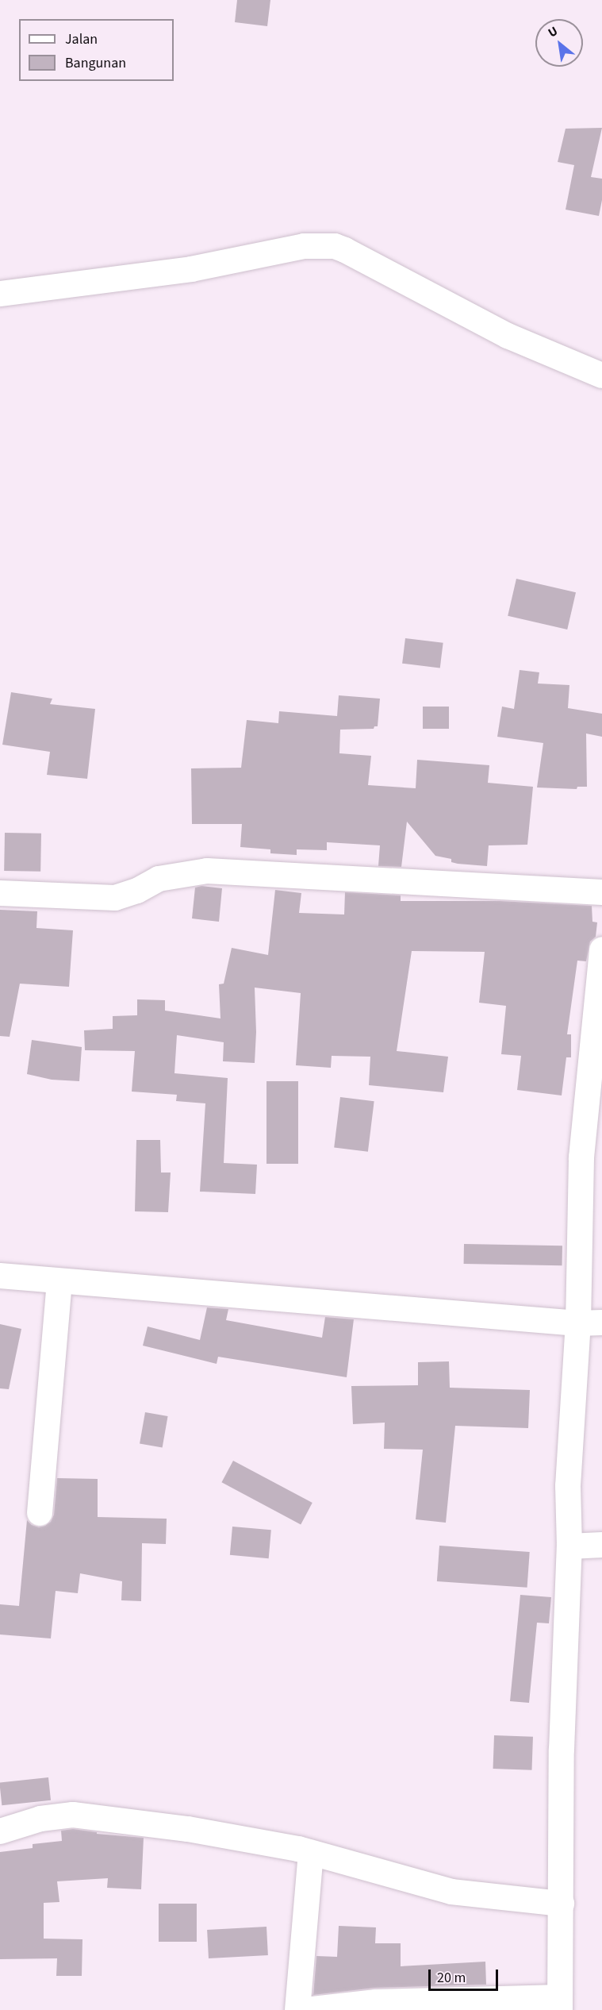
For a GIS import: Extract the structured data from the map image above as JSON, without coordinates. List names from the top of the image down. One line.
{"legend":["Jalan","Bangunan"],"scale_bar":"20 m","north":"top left"}
